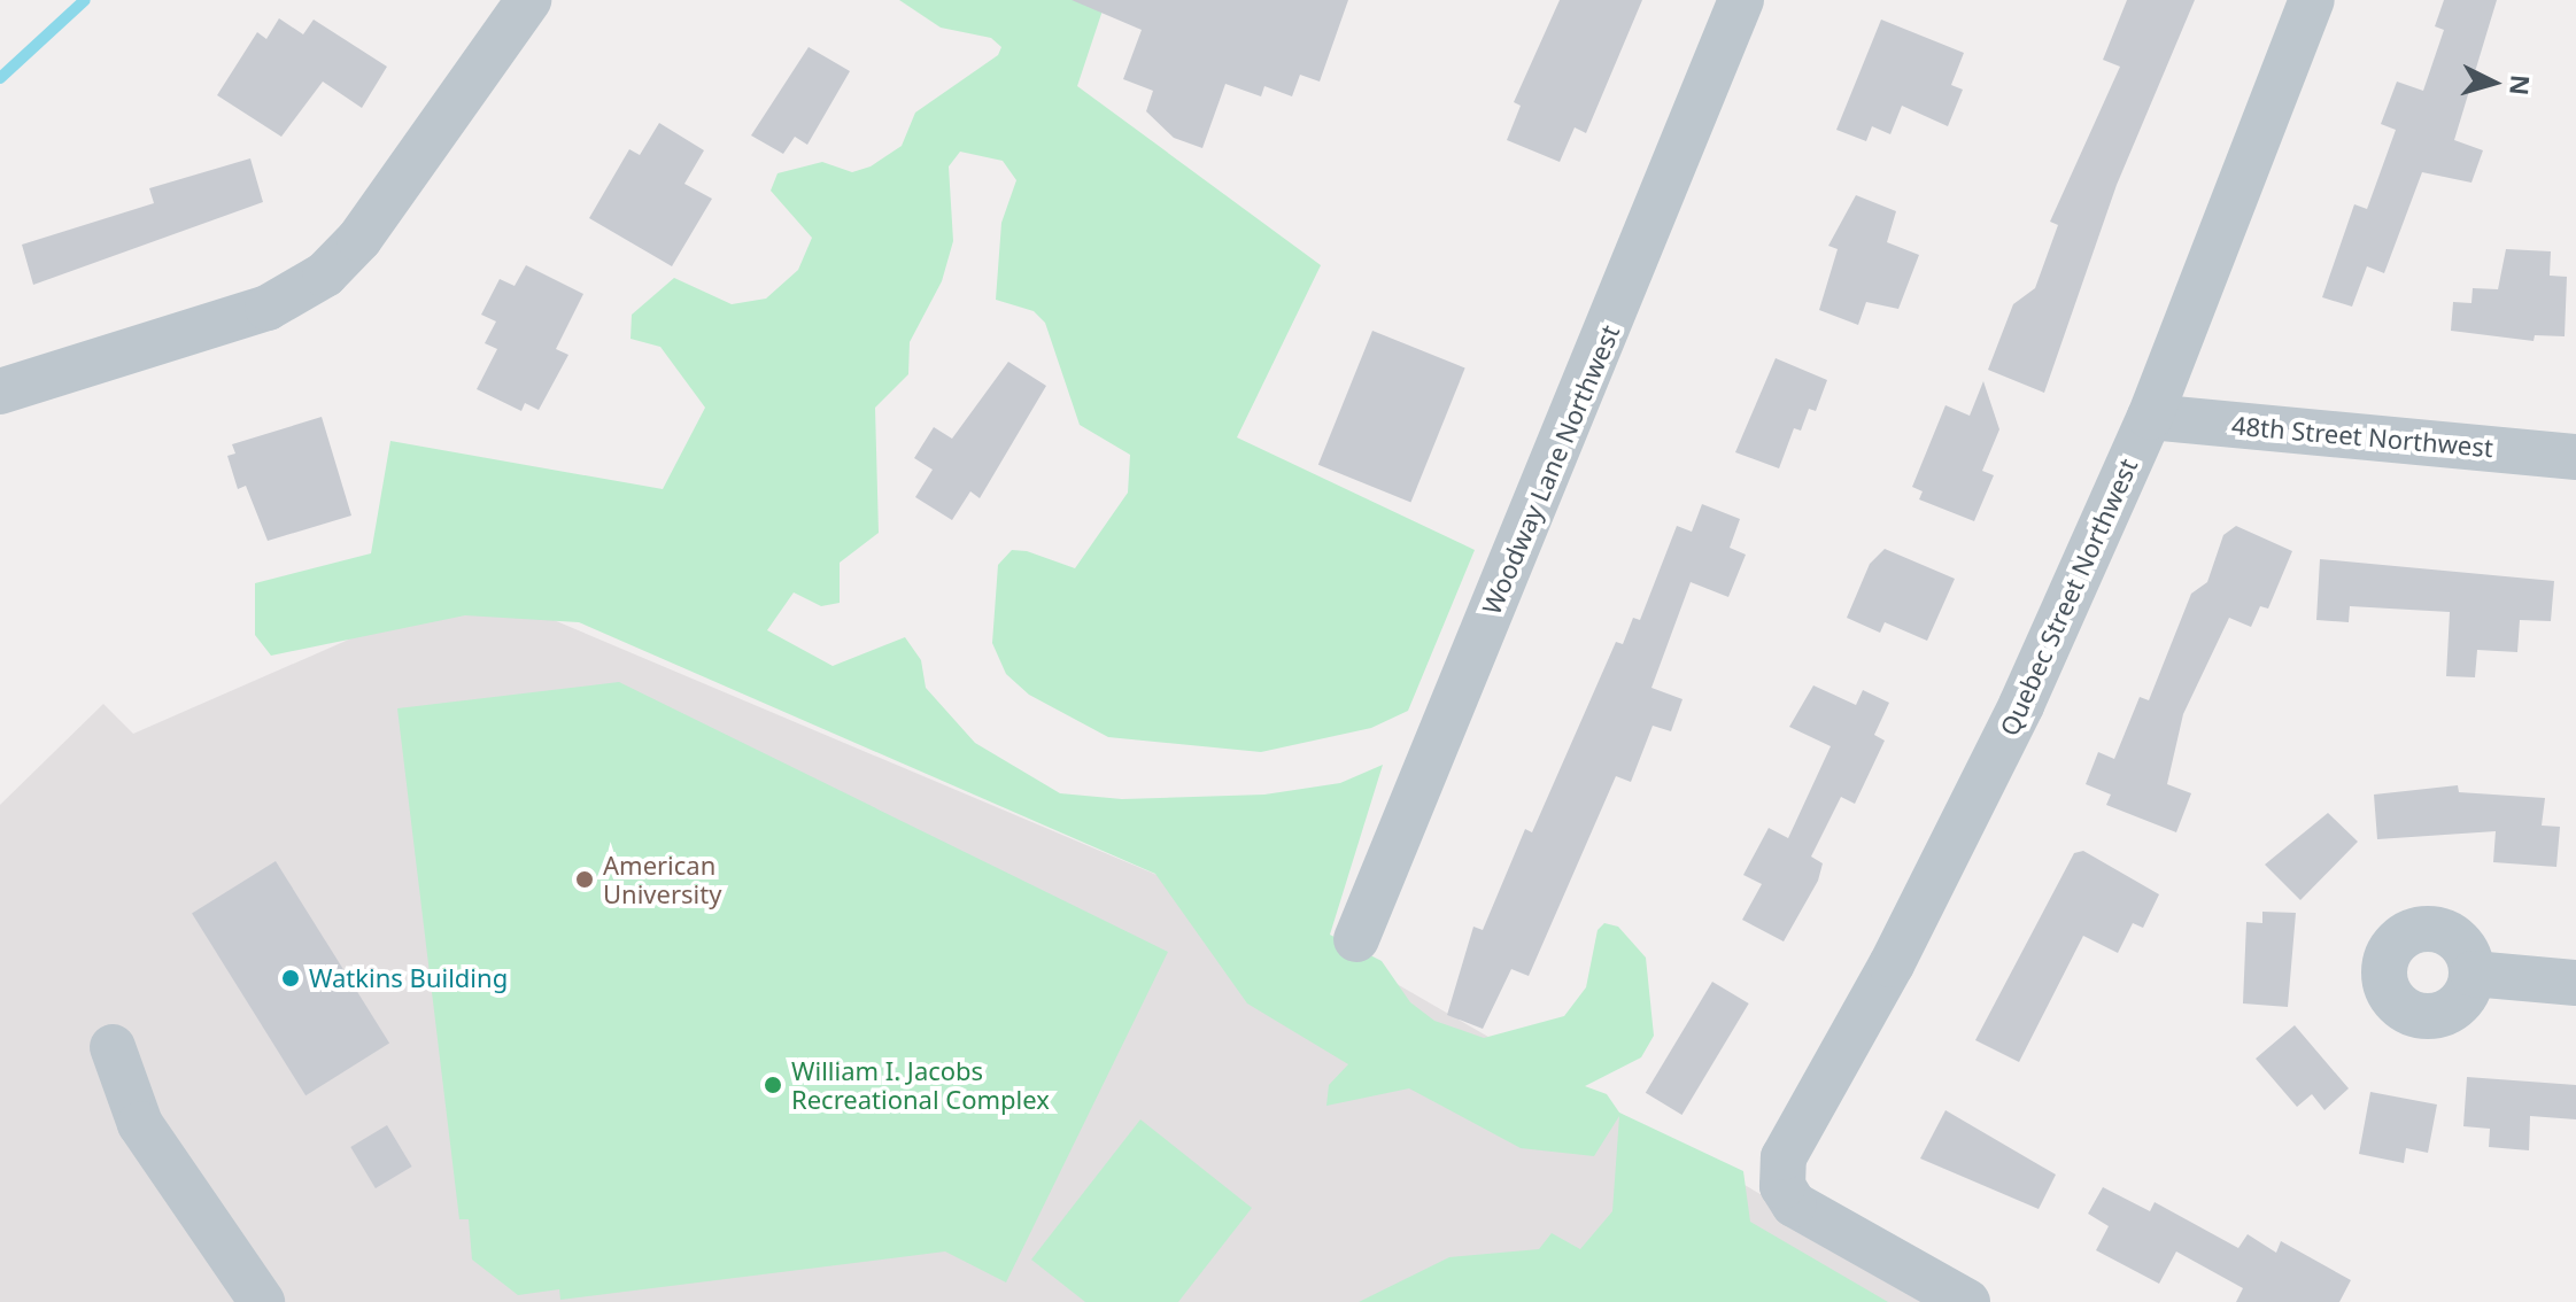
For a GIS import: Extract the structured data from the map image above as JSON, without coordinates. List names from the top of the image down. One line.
{"streets":{"street":["48th Street Northwest","Woodway Lane Northwest","Quebec Street Northwest"]},"crossings":[["48th Street Northwest","Quebec Street Northwest"]],"places":["American University","Watkins Building","William I. Jacobs Recreational Complex"],"north":"right"}
